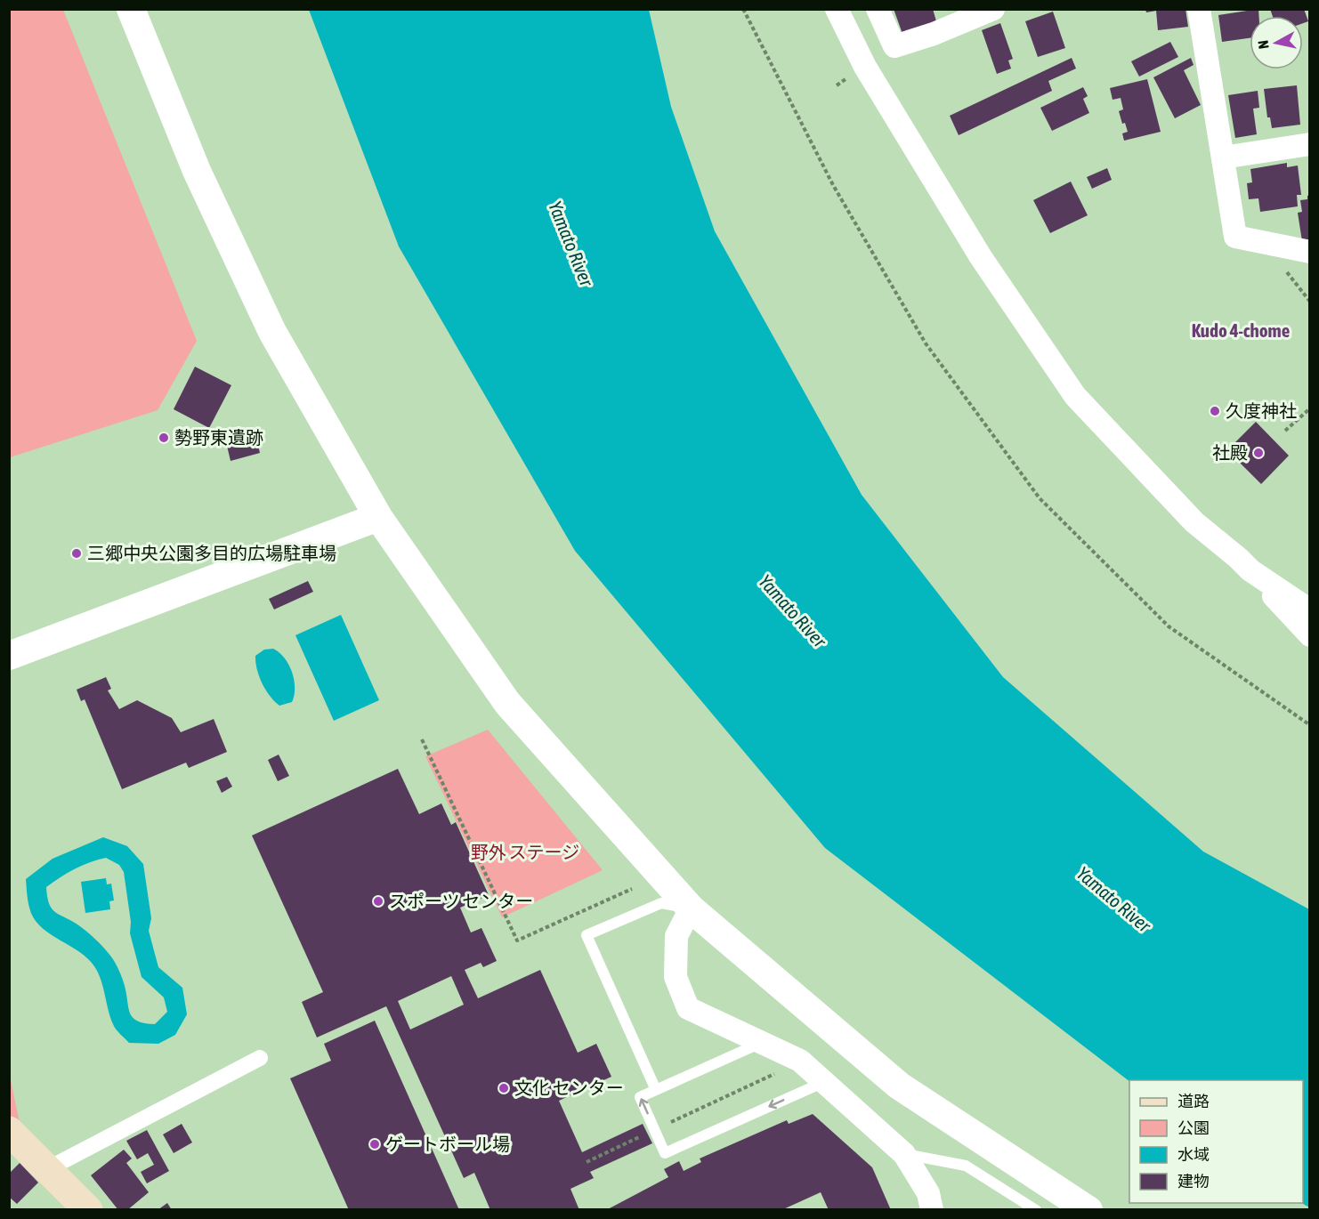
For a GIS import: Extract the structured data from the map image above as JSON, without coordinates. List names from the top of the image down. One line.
{"districts":["Kudo 4-chome"],"water":["Yamato River"],"parks":["野外 ステージ"],"places":["久度神社","勢野東遺跡","社殿","三郷中央公園多目的広場駐車場","スポーツ センター","文化 センター","ゲートボール場"],"legend":["道路","公園","水域","建物"],"north":"left"}
